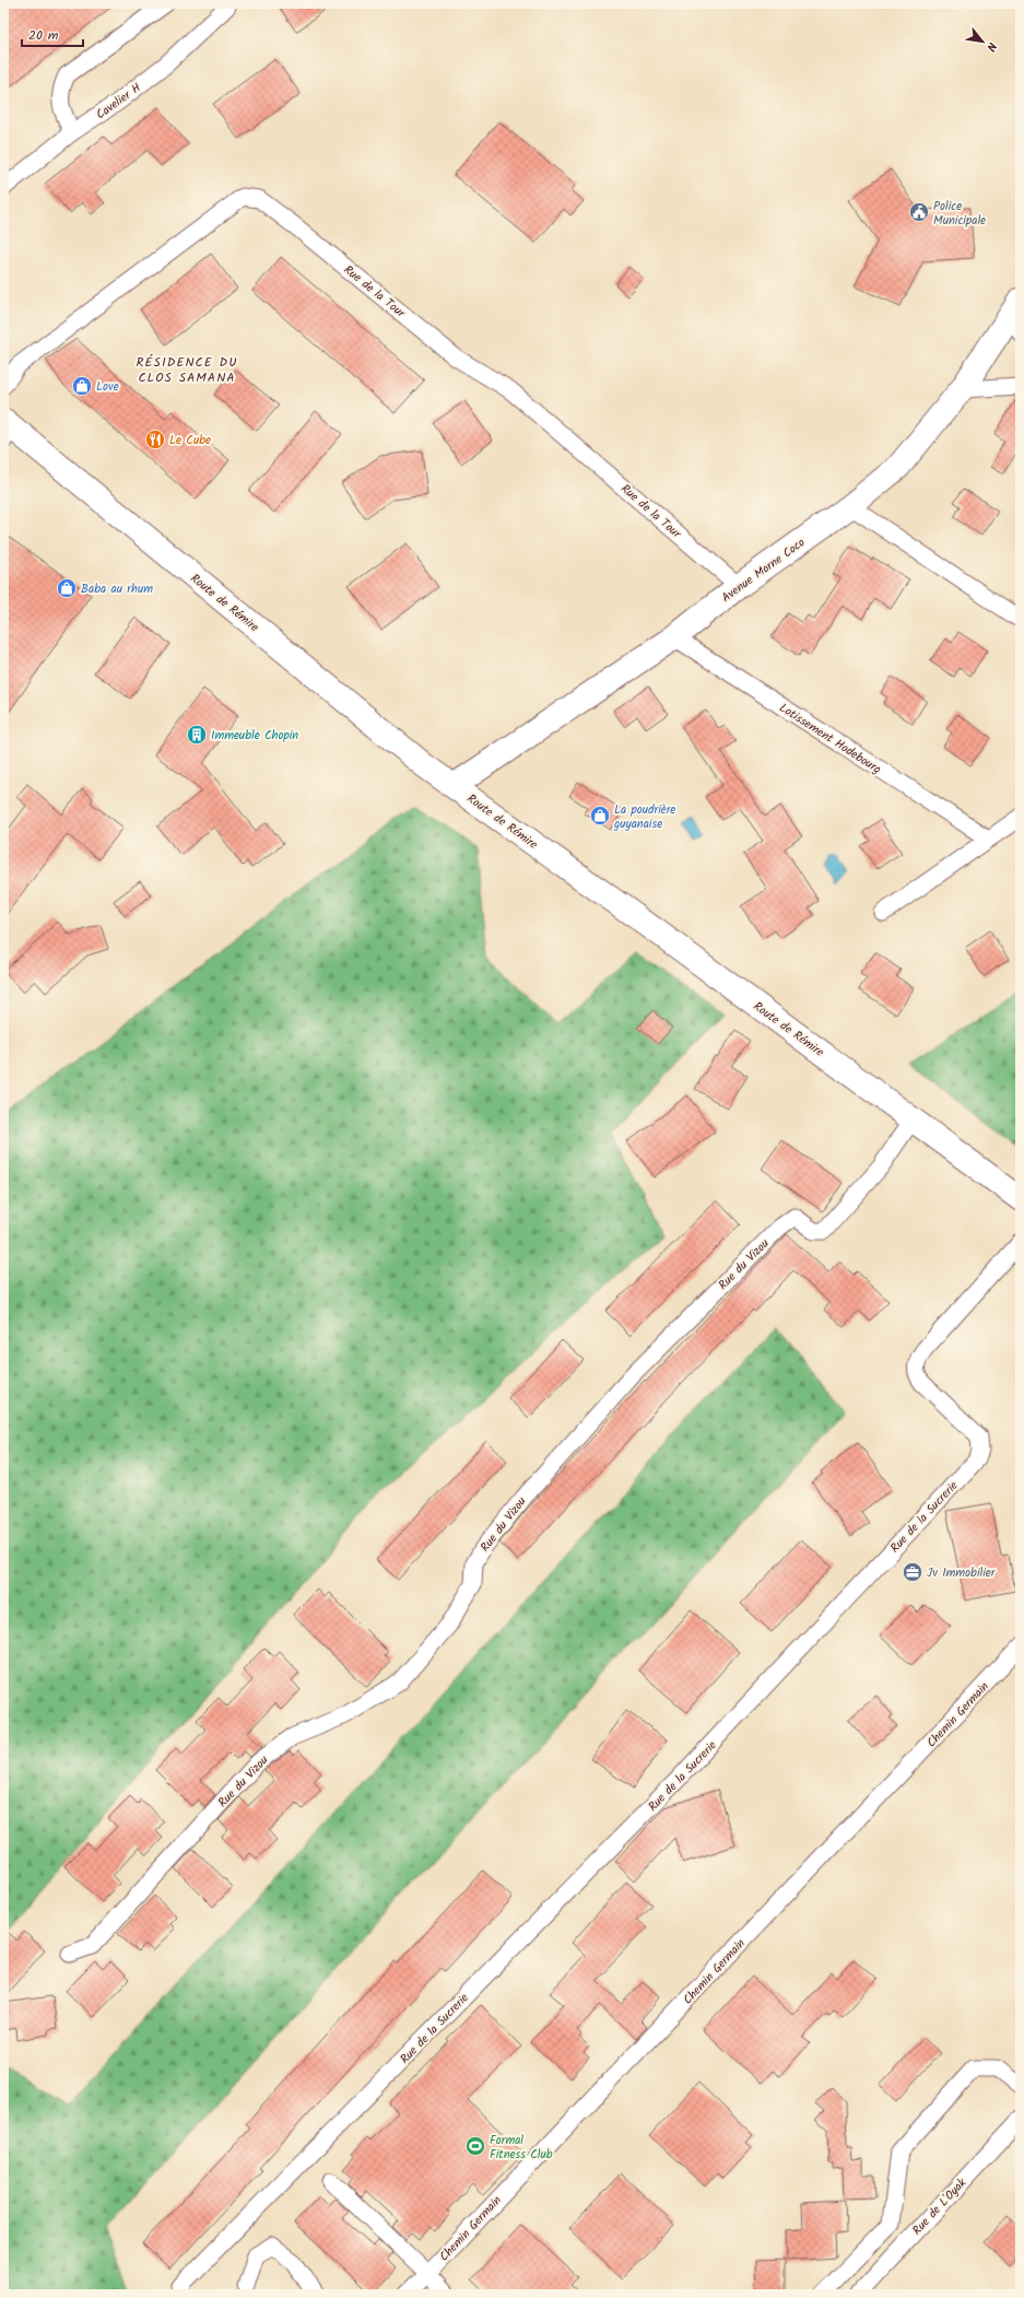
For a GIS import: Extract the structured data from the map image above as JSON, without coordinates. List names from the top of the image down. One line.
{"streets":{"main road":["Avenue Morne Coco","Route de Rémire"],"street":["Cavelier H","Rue de la Tour","Lotissement Hodebourg","Rue du Vizou","Rue de la Sucrerie","Chemin Germain","Rue de L'Oyak"]},"crossings":[["Rue de la Tour","Avenue Morne Coco"],["Avenue Morne Coco","Route de Rémire"],["Avenue Morne Coco","Lotissement Hodebourg"],["Route de Rémire","Rue du Vizou"]],"districts":["RÉSIDENCE DU CLOS SAMANA"],"places":{"public building":["Police Municipale"],"shop":["Love","Baba au rhum","La poudrière guyanaise"],"restaurant":["Le Cube"],"building":["Immeuble Chopin"],"office":["Jv Immobilier"],"sports":["Formal Fitness Club"]},"scale_bar":"20 m","north":"bottom right"}
